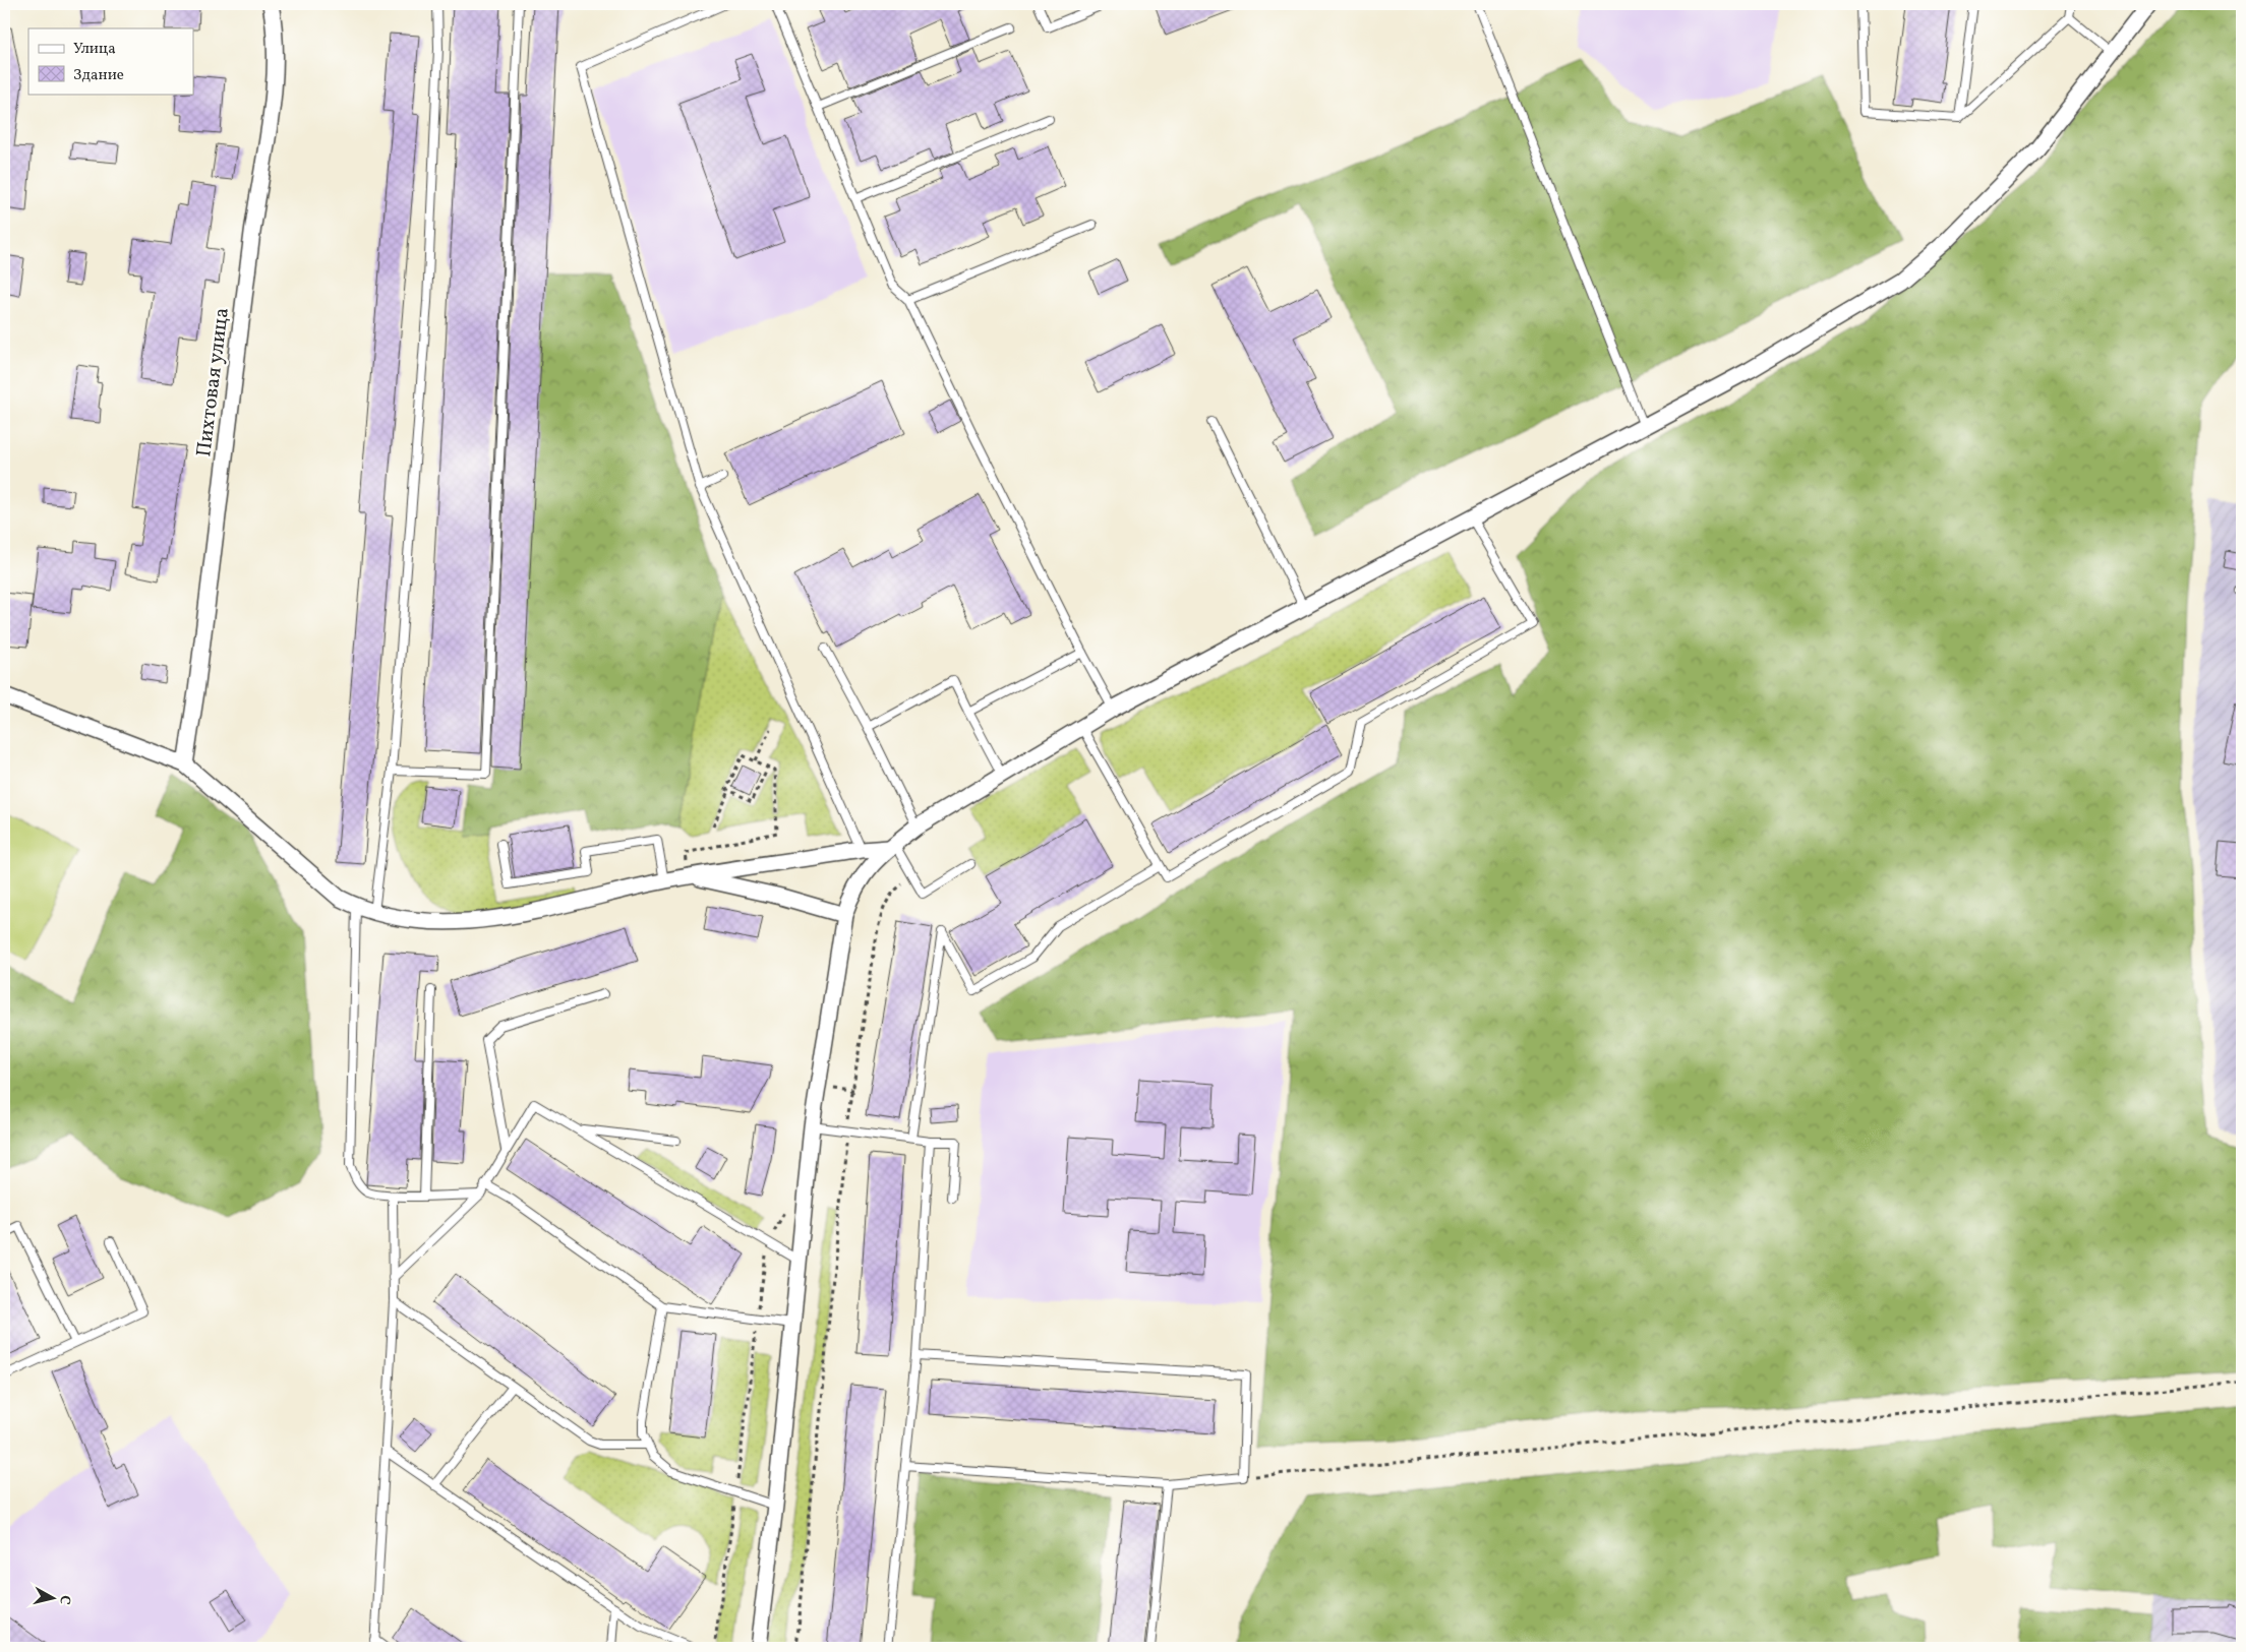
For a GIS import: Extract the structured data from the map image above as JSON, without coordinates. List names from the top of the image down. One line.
{"streets":{"street":["Пихтовая улица"]},"legend":["Улица","Здание"],"north":"right"}
